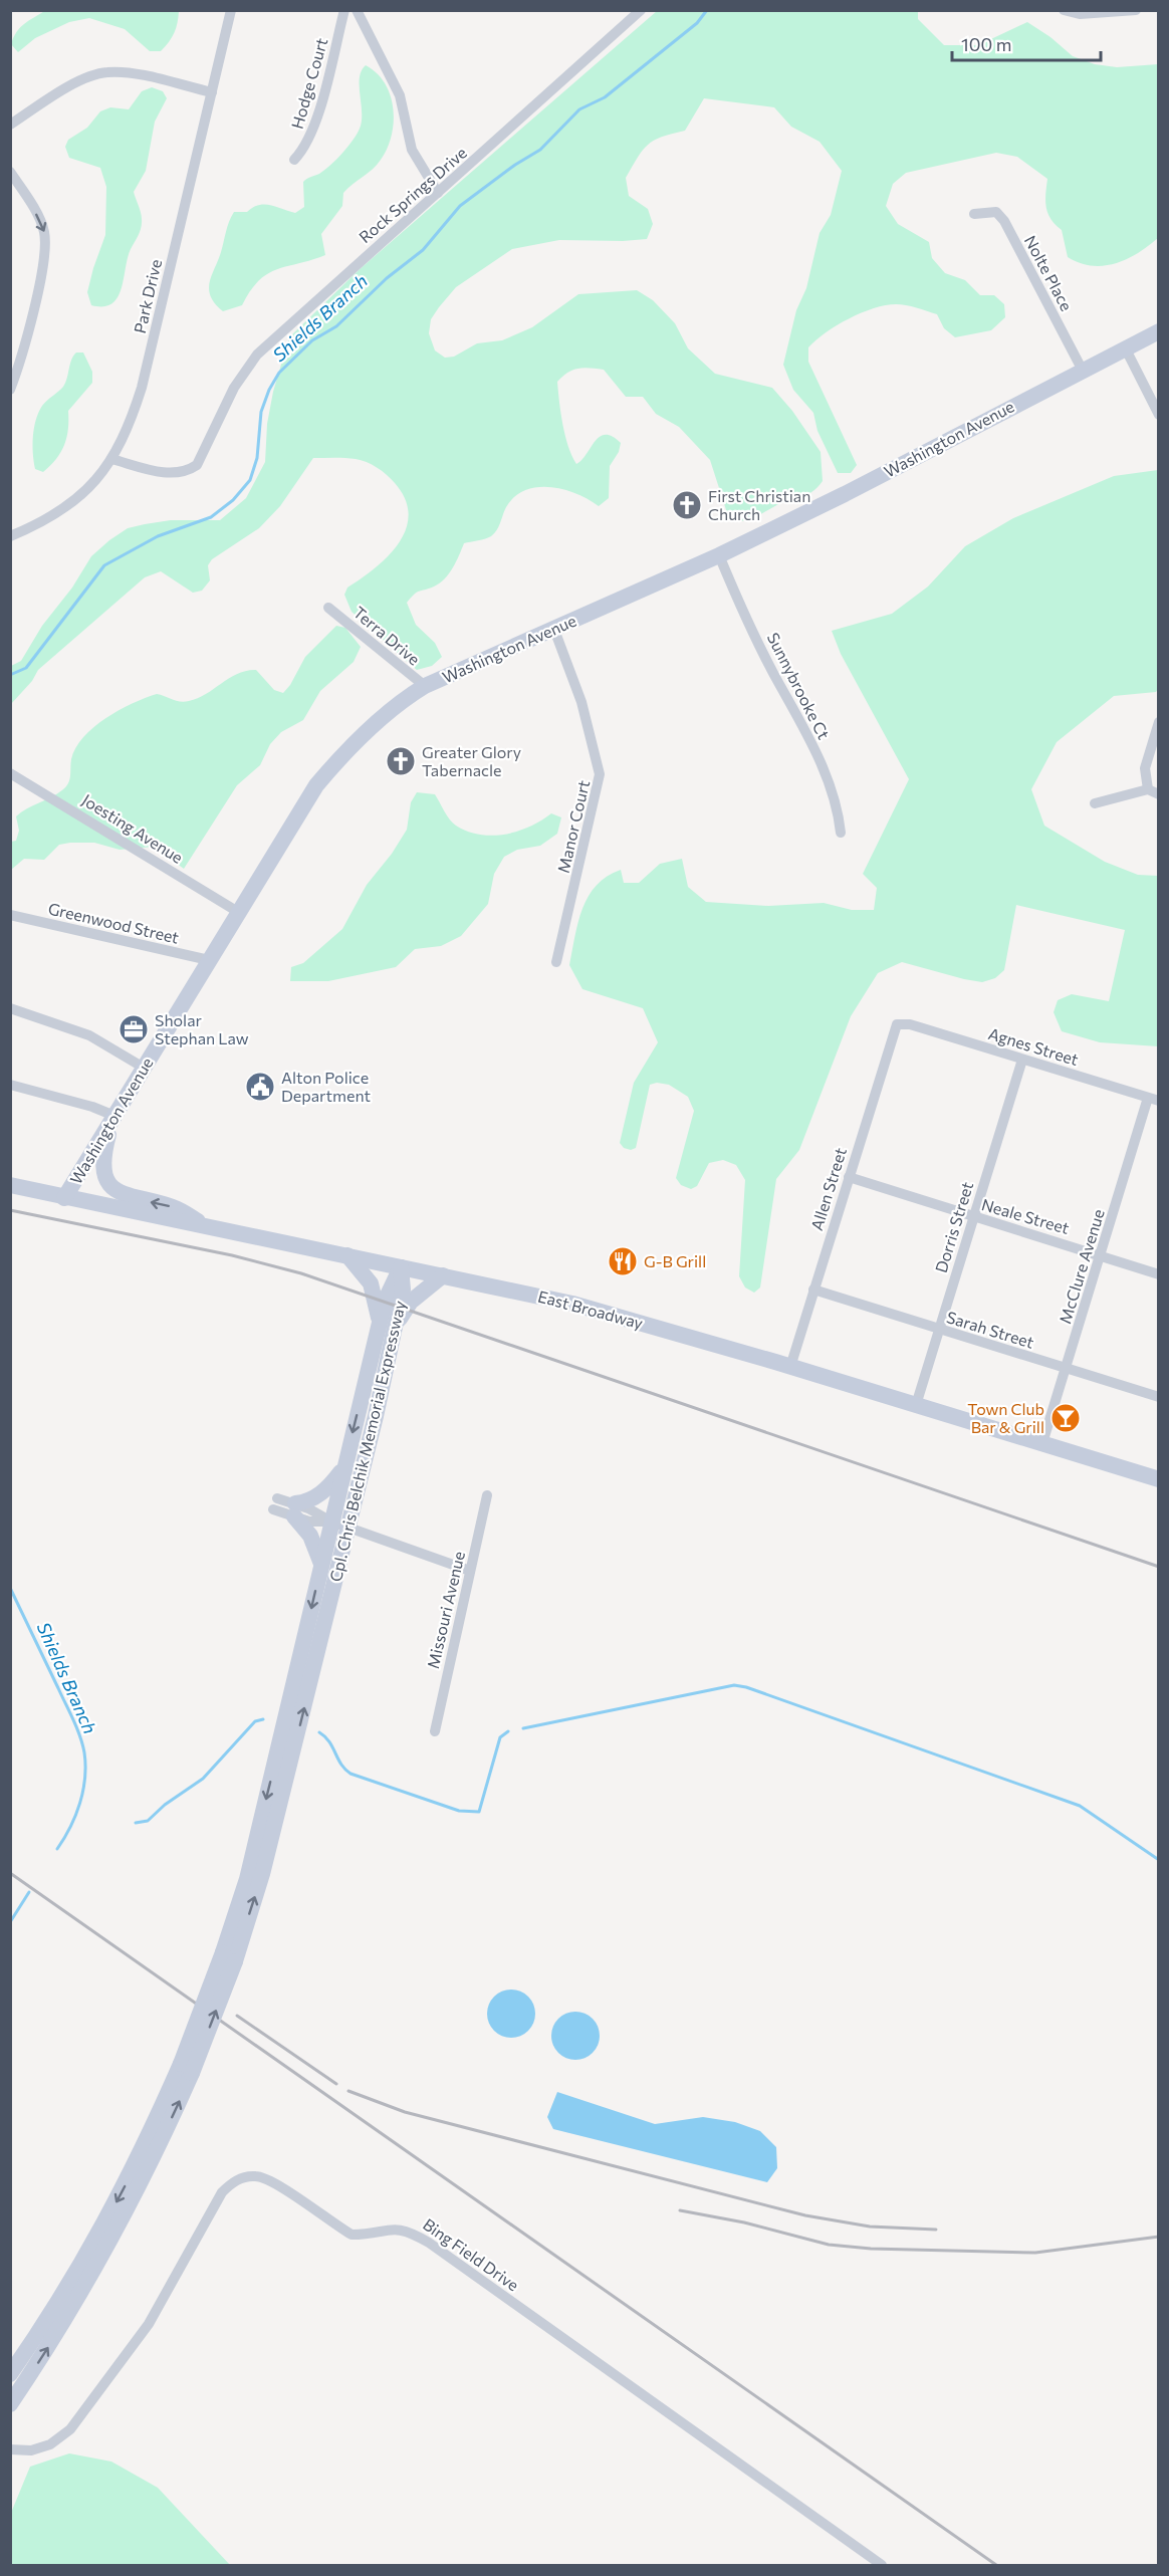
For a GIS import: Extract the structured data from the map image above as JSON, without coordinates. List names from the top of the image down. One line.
{"streets":{"main road":["Washington Avenue","East Broadway","Cpl. Chris Belchik Memorial Expressway"],"street":["Hodge Court","Rock Springs Drive","Nolte Place","Park Drive","Terra Drive","Sunnybrooke Ct","Manor Court","Joesting Avenue","Greenwood Street","Agnes Street","Allen Street","Neale Street","Dorris Street","McClure Avenue","Sarah Street","Missouri Avenue","Bing Field Drive"]},"crossings":[["Rock Springs Drive","Park Drive"],["Nolte Place","Washington Avenue"],["Washington Avenue","Terra Drive"],["Washington Avenue","Sunnybrooke Ct"],["Washington Avenue","Manor Court"],["Washington Avenue","Joesting Avenue"],["Washington Avenue","Greenwood Street"],["Washington Avenue","East Broadway"],["Agnes Street","Allen Street"],["Agnes Street","Dorris Street"],["Agnes Street","McClure Avenue"],["Allen Street","Neale Street"],["Allen Street","East Broadway"],["Allen Street","Sarah Street"],["Neale Street","Dorris Street"],["Neale Street","McClure Avenue"],["Dorris Street","East Broadway"],["Dorris Street","Sarah Street"],["McClure Avenue","East Broadway"],["McClure Avenue","Sarah Street"],["East Broadway","Cpl. Chris Belchik Memorial Expressway"]],"water":["Shields Branch"],"places":{"church":["First Christian Church","Greater Glory Tabernacle"],"office":["Sholar Stephan Law"],"public building":["Alton Police Department"],"restaurant":["G-B Grill"],"bar":["Town Club Bar & Grill"]},"scale_bar":"100 m"}
